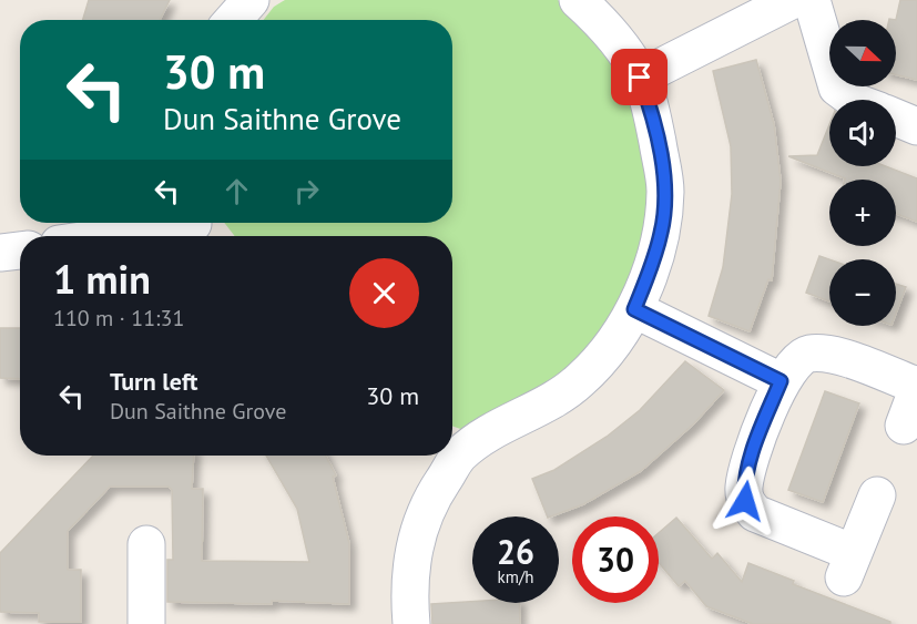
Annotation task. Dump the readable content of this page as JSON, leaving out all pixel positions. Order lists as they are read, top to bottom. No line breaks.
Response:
{"north":"right","page":{"map_buttons":["+","−"],"turn":["30 m","Dun Saithne Grove"],"heading":["1 min","110 m · 11:31"],"list":[{"name":"Turn left","note":"Dun Saithne Grove","value":"30 m"}],"speed":"26 km/h","limit":"30"}}
